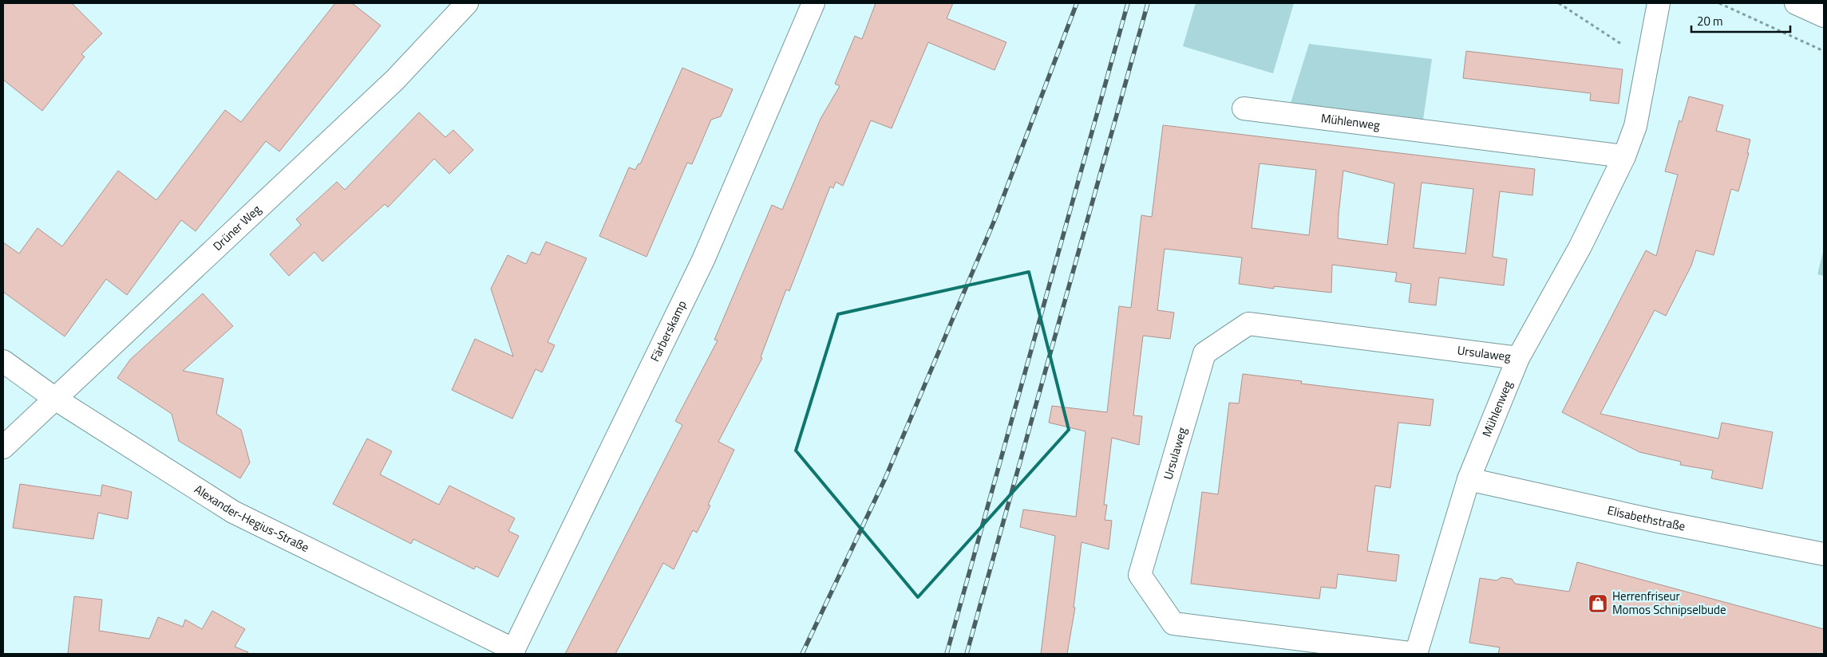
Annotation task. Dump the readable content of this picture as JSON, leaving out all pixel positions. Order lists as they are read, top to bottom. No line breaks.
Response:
{"streets":{"street":["Mühlenweg","Drüner Weg","Färberskamp","Ursulaweg","Alexander-Hegius-Straße","Elisabethstraße"]},"crossings":[["Mühlenweg","Ursulaweg"],["Mühlenweg","Elisabethstraße"],["Drüner Weg","Alexander-Hegius-Straße"],["Färberskamp","Alexander-Hegius-Straße"]],"places":{"shop":["Herrenfriseur Momos Schnipselbude"]},"scale_bar":"20 m"}
